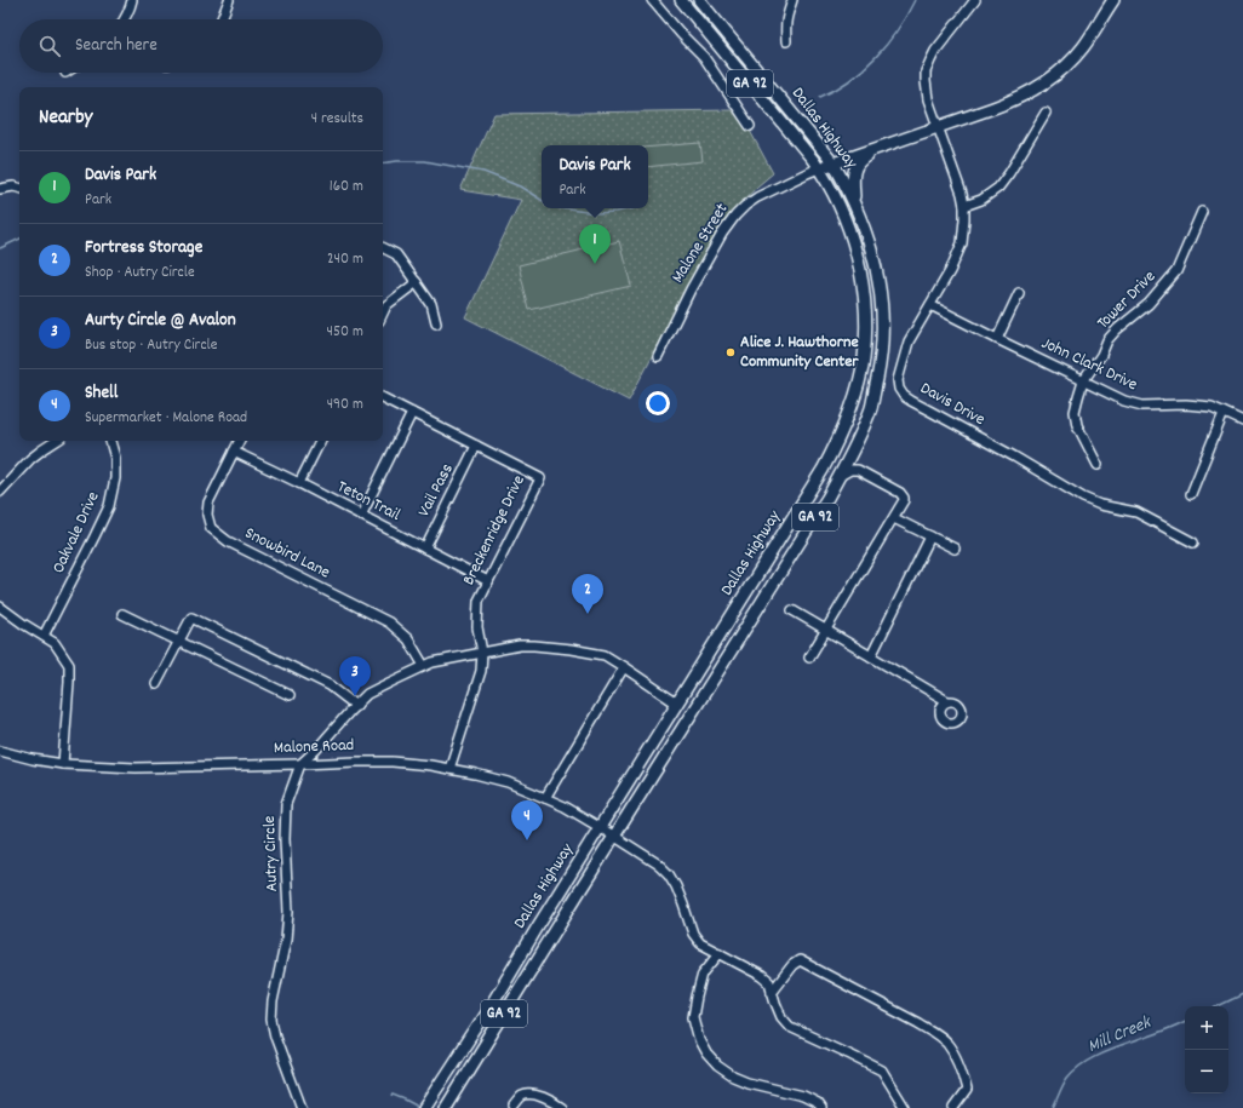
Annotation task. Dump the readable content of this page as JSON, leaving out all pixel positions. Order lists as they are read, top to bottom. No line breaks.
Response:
{"streets":{"main road":["GA 92","Dallas Highway","Malone Street"],"street":["Tower Drive","John Clark Drive","Davis Drive","Vail Pass","Teton Trail","Breckenridge Drive","Oakvale Drive","Snowbird Lane","Malone Road","Autry Circle"]},"crossings":[["Dallas Highway","Malone Street"],["Dallas Highway","Malone Road"],["Dallas Highway","Autry Circle"],["Malone Street","Davis Drive"],["Tower Drive","John Clark Drive"],["John Clark Drive","Davis Drive"],["Vail Pass","Teton Trail"],["Vail Pass","Breckenridge Drive"],["Teton Trail","Breckenridge Drive"],["Teton Trail","Snowbird Lane"],["Breckenridge Drive","Malone Road"],["Breckenridge Drive","Autry Circle"],["Snowbird Lane","Autry Circle"],["Malone Road","Autry Circle"]],"water":["Mill Creek"],"places":["Alice J. Hawthorne Community Center"],"page":{"search":"Search here","heading":["Nearby","4 results"],"popup":["Davis Park","Park"],"list":[{"mark":"1","name":"Davis Park","note":"Park","value":"160 m"},{"mark":"2","name":"Fortress Storage","note":"Shop · Autry Circle","value":"240 m"},{"mark":"3","name":"Aurty Circle @ Avalon","note":"Bus stop · Autry Circle","value":"450 m"},{"mark":"4","name":"Shell","note":"Supermarket · Malone Road","value":"490 m"}],"pins":["1","2","3","4"],"map_buttons":["+","−"]}}
